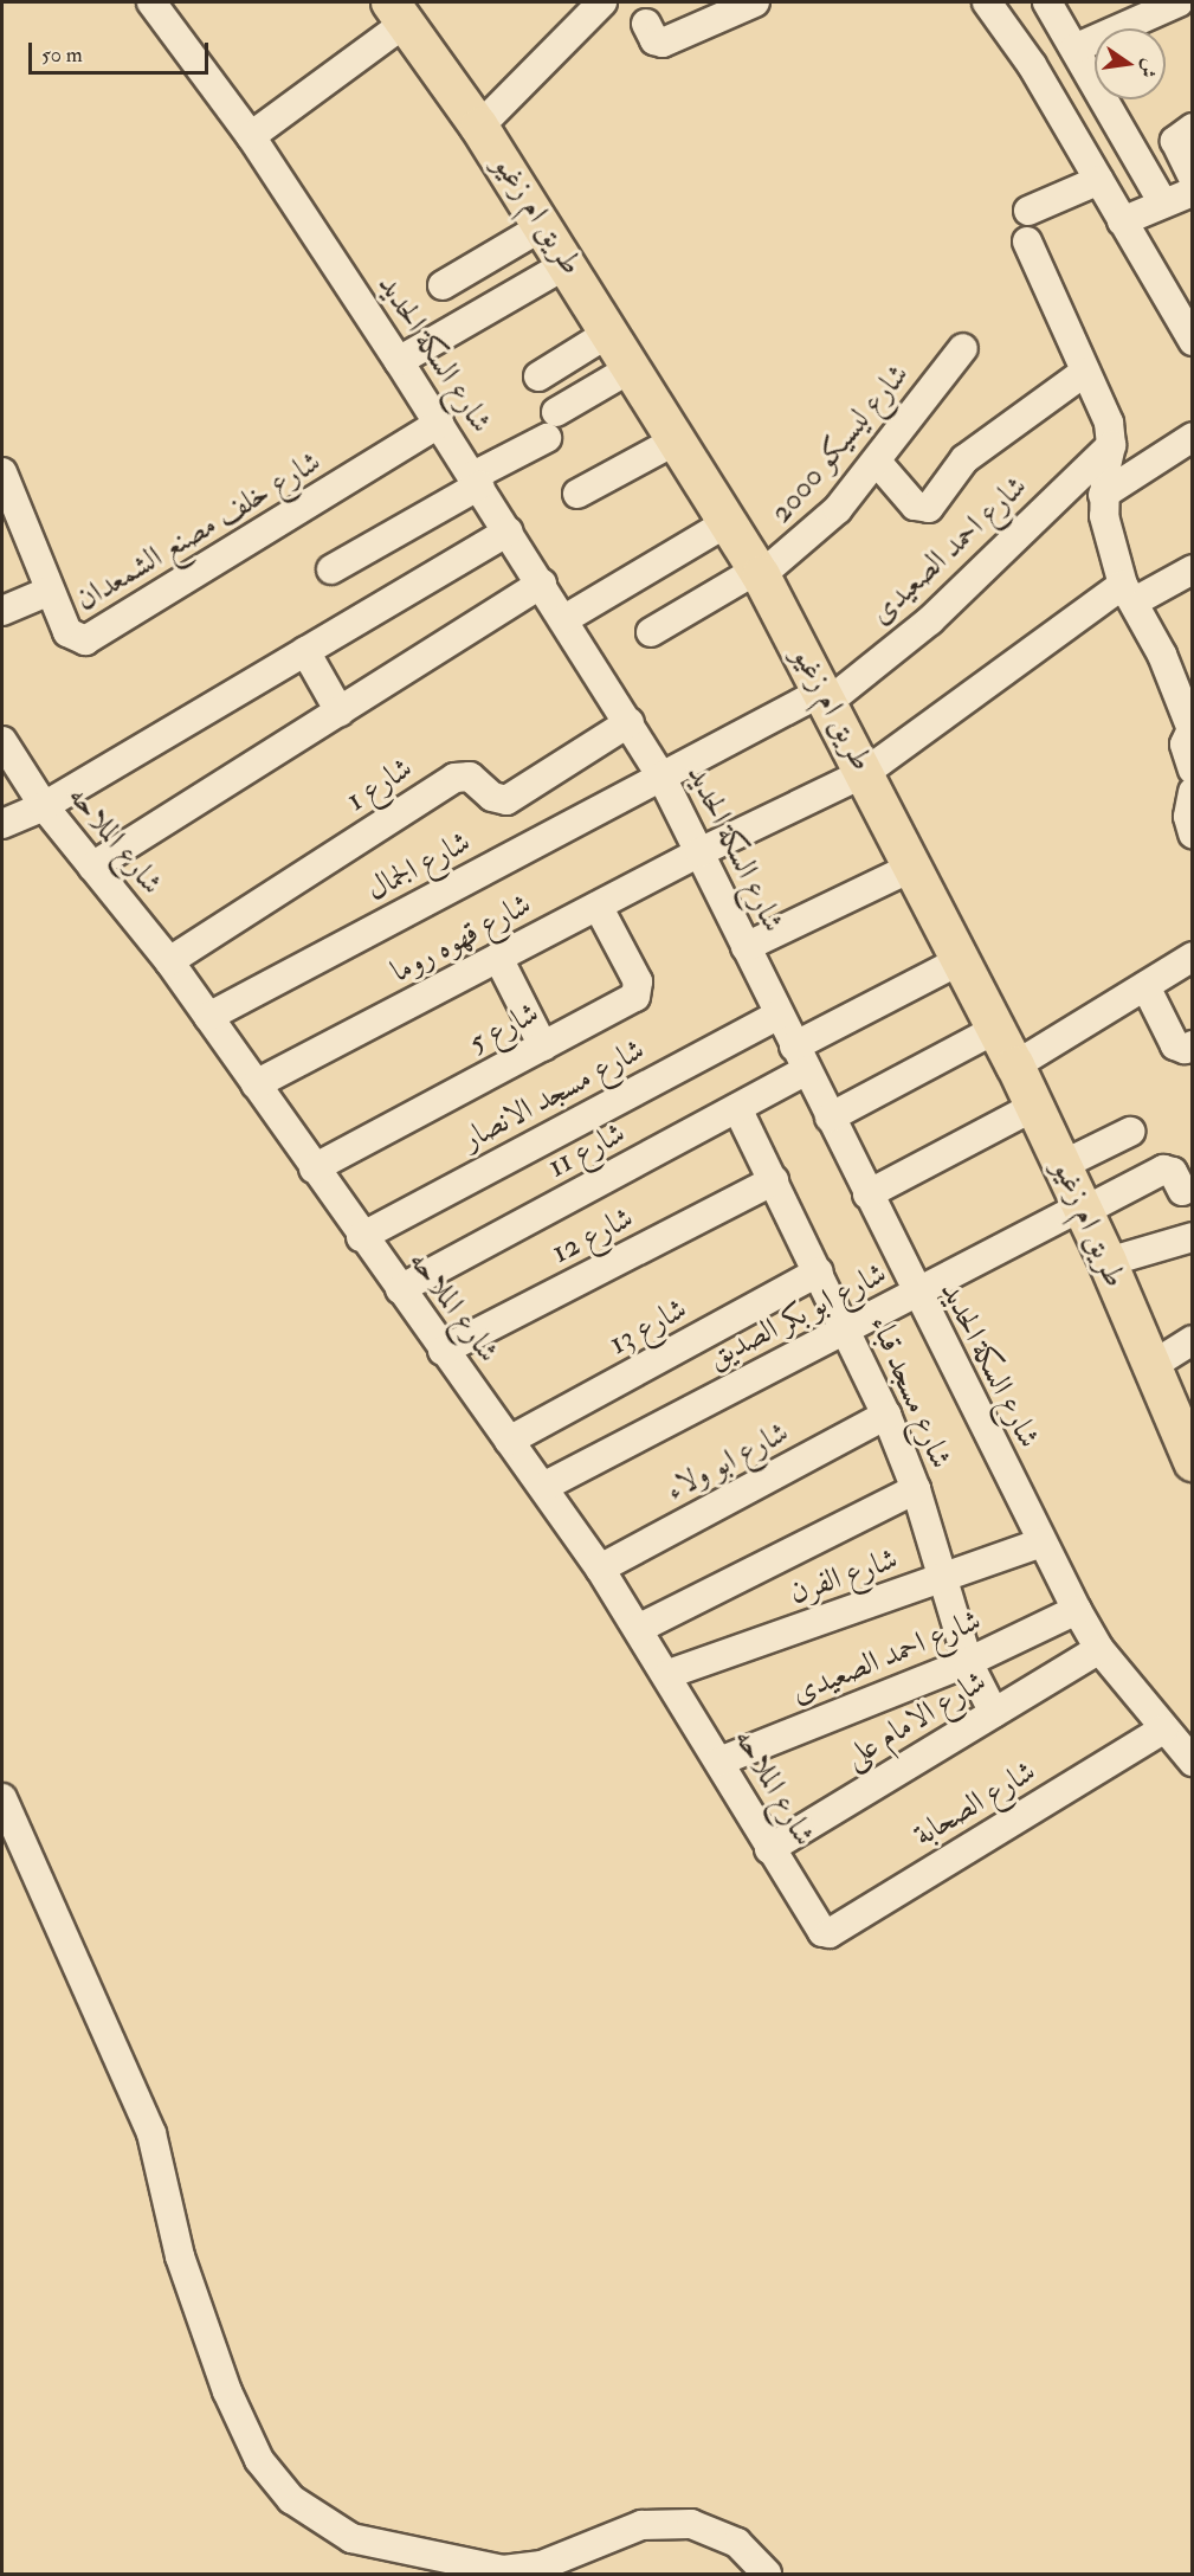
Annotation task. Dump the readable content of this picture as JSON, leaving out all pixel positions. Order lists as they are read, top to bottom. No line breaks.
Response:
{"streets":{"main road":["طريق ام زغيو"],"street":["شارع السكة الحديد","شارع ليسيكو 2000","شارع خلف مصنع الشمعدان","شارع احمد الصعيدى","شارع 1","شارع الملاحه","شارع الجمال","شارع قهوه روما","شارع 5","شارع مسجد الانصار","شارع 11","شارع 12","شارع ابو بكر الصديق","شارع 13","شارع مسجد قباء","شارع ابو ولاء","شارع الفرن","شارع الامام على","شارع الصحابة"]},"crossings":[["طريق ام زغيو","شارع ليسيكو 2000"],["طريق ام زغيو","شارع احمد الصعيدى"],["طريق ام زغيو","شارع قهوه روما"],["طريق ام زغيو","شارع 11"],["طريق ام زغيو","شارع ابو بكر الصديق"],["شارع السكة الحديد","شارع خلف مصنع الشمعدان"],["شارع السكة الحديد","شارع احمد الصعيدى"],["شارع السكة الحديد","شارع 1"],["شارع السكة الحديد","شارع الجمال"],["شارع السكة الحديد","شارع قهوه روما"],["شارع السكة الحديد","شارع مسجد الانصار"],["شارع السكة الحديد","شارع 11"],["شارع السكة الحديد","شارع ابو بكر الصديق"],["شارع السكة الحديد","شارع الفرن"],["شارع السكة الحديد","شارع الامام على"],["شارع السكة الحديد","شارع الصحابة"],["شارع احمد الصعيدى","شارع الملاحه"],["شارع احمد الصعيدى","شارع الجمال"],["شارع احمد الصعيدى","شارع مسجد قباء"],["شارع 1","شارع الملاحه"],["شارع الملاحه","شارع الجمال"],["شارع الملاحه","شارع قهوه روما"],["شارع الملاحه","شارع 5"],["شارع الملاحه","شارع مسجد الانصار"],["شارع الملاحه","شارع 11"],["شارع الملاحه","شارع 12"],["شارع الملاحه","شارع ابو بكر الصديق"],["شارع الملاحه","شارع 13"],["شارع الملاحه","شارع ابو ولاء"],["شارع الملاحه","شارع الفرن"],["شارع الملاحه","شارع الامام على"],["شارع الملاحه","شارع الصحابة"],["شارع قهوه روما","شارع 5"],["شارع 11","شارع مسجد قباء"],["شارع 12","شارع مسجد قباء"],["شارع ابو بكر الصديق","شارع مسجد قباء"],["شارع 13","شارع مسجد قباء"],["شارع مسجد قباء","شارع ابو ولاء"],["شارع مسجد قباء","شارع الفرن"],["شارع مسجد قباء","شارع الامام على"]],"scale_bar":"50 m","north":"right"}
